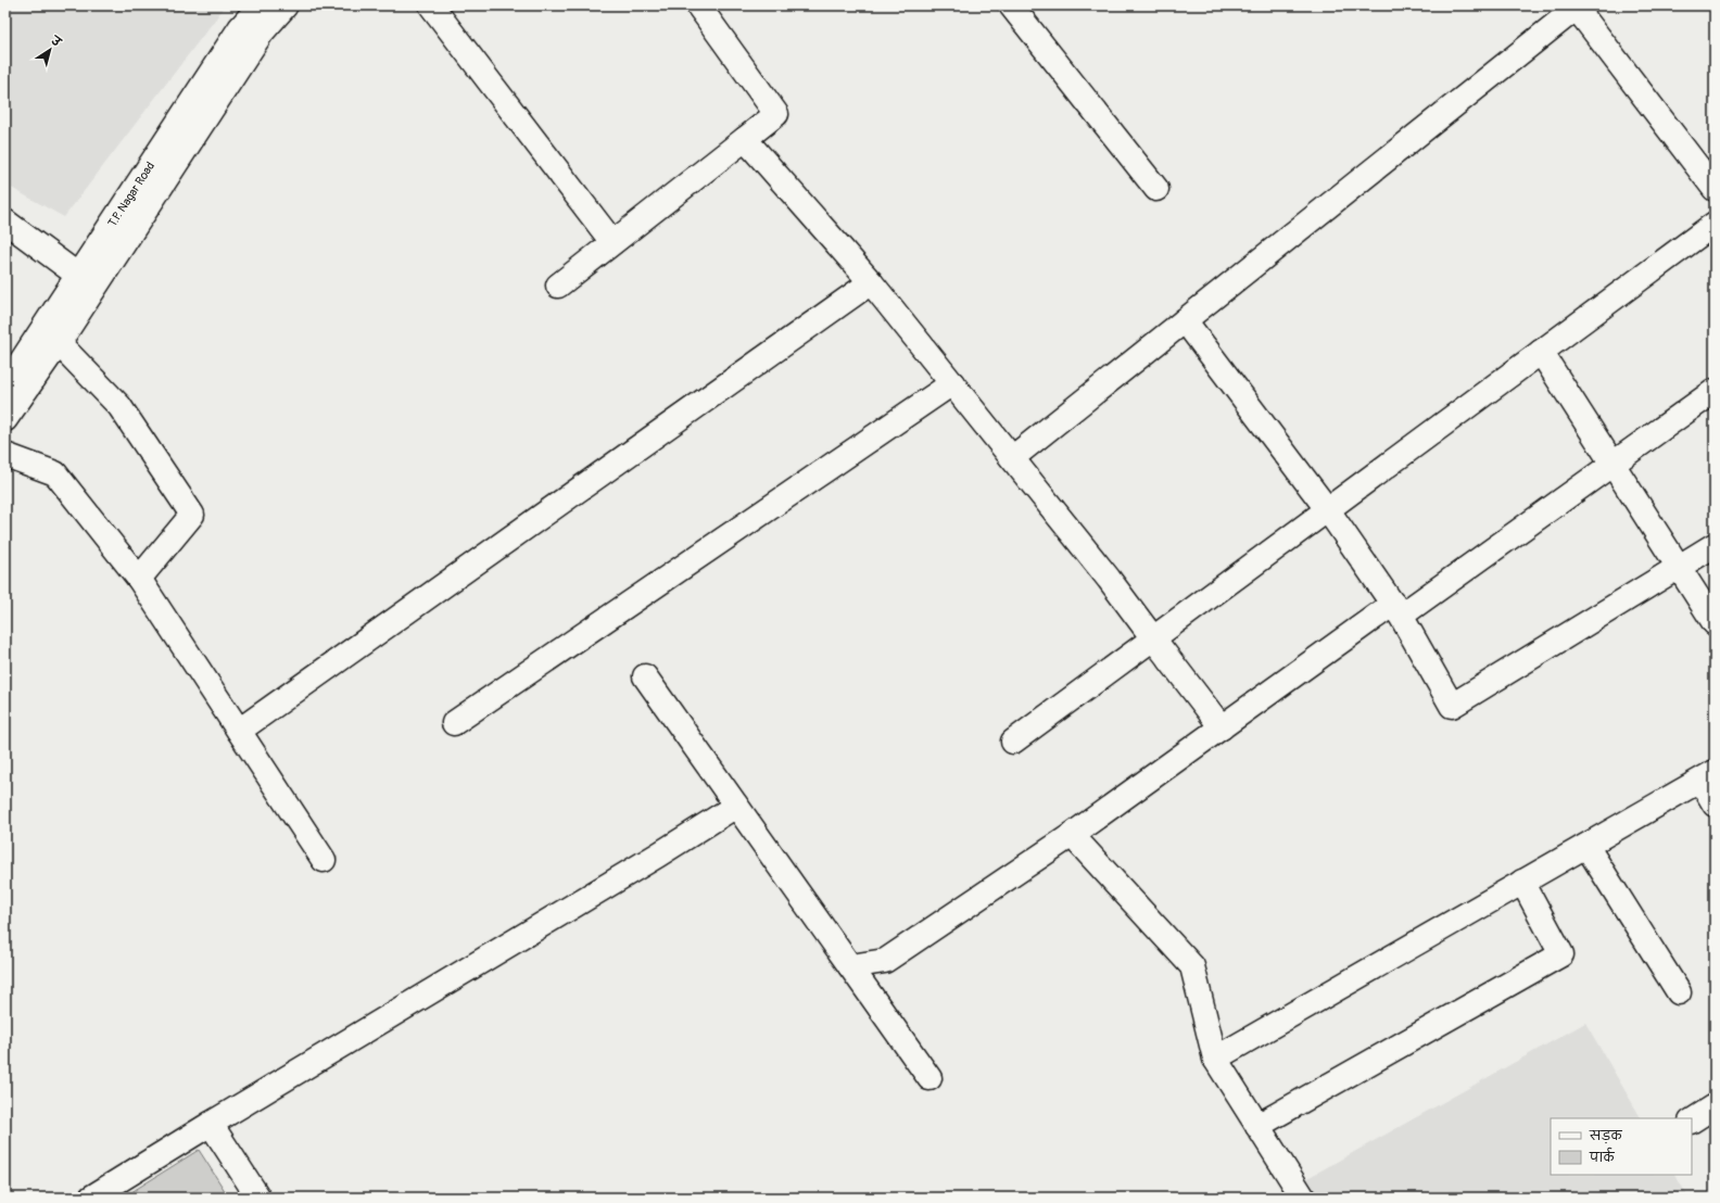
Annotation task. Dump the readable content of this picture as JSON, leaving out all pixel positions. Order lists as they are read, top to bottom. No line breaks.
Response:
{"streets":{"street":["T.P. Nagar Road"]},"legend":["सड़क","पार्क"],"north":"top right"}
